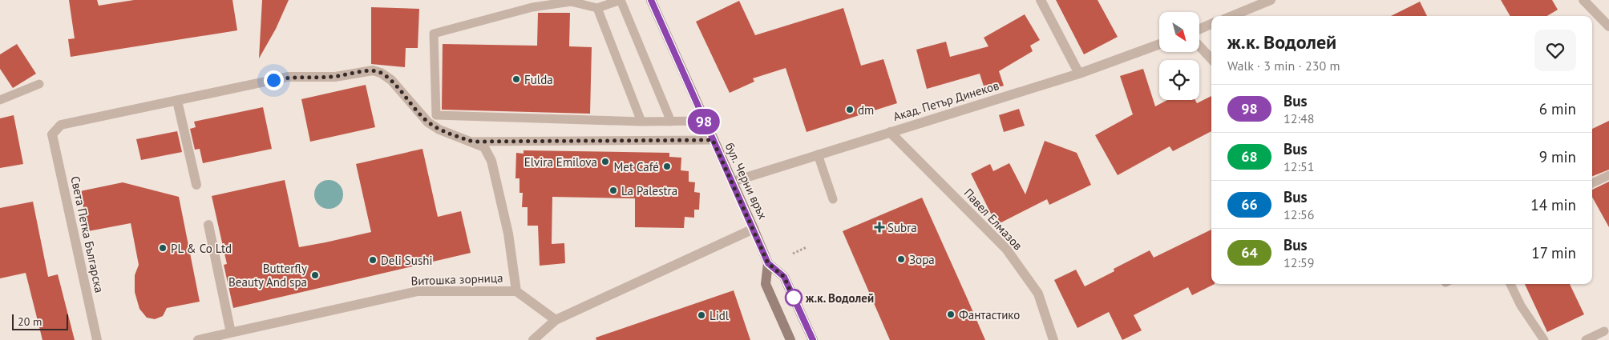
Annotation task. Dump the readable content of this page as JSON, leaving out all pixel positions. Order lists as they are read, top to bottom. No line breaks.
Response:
{"streets":{"main road":["бул. Черни връх"],"street":["Акад. Петър Динеков","Павел Елмазов","Света Петка Българска","Витошка зорница"]},"crossings":[["Акад. Петър Динеков","бул. Черни връх"],["Акад. Петър Динеков","Павел Елмазов"]],"places":{"other":["Fulda","dm","Elvira Emilova","Met Café","La Palestra","PL & Co Ltd","Зора","Deli Sushi","Butterfly Beauty And spa","ж.к. Водолей","Фантастико","Lidl"],"health":["Subra"]},"lines":["bus line 98"],"scale_bar":"20 m","north":"bottom right","page":{"on_map":"98","heading":["ж.к. Водолей","Walk · 3 min · 230 m"],"list":[{"mark":"98","name":"Bus","note":"12:48","value":"6 min"},{"mark":"68","name":"Bus","note":"12:51","value":"9 min"},{"mark":"66","name":"Bus","note":"12:56","value":"14 min"},{"mark":"64","name":"Bus","note":"12:59","value":"17 min"}],"scale":"20 m"}}
